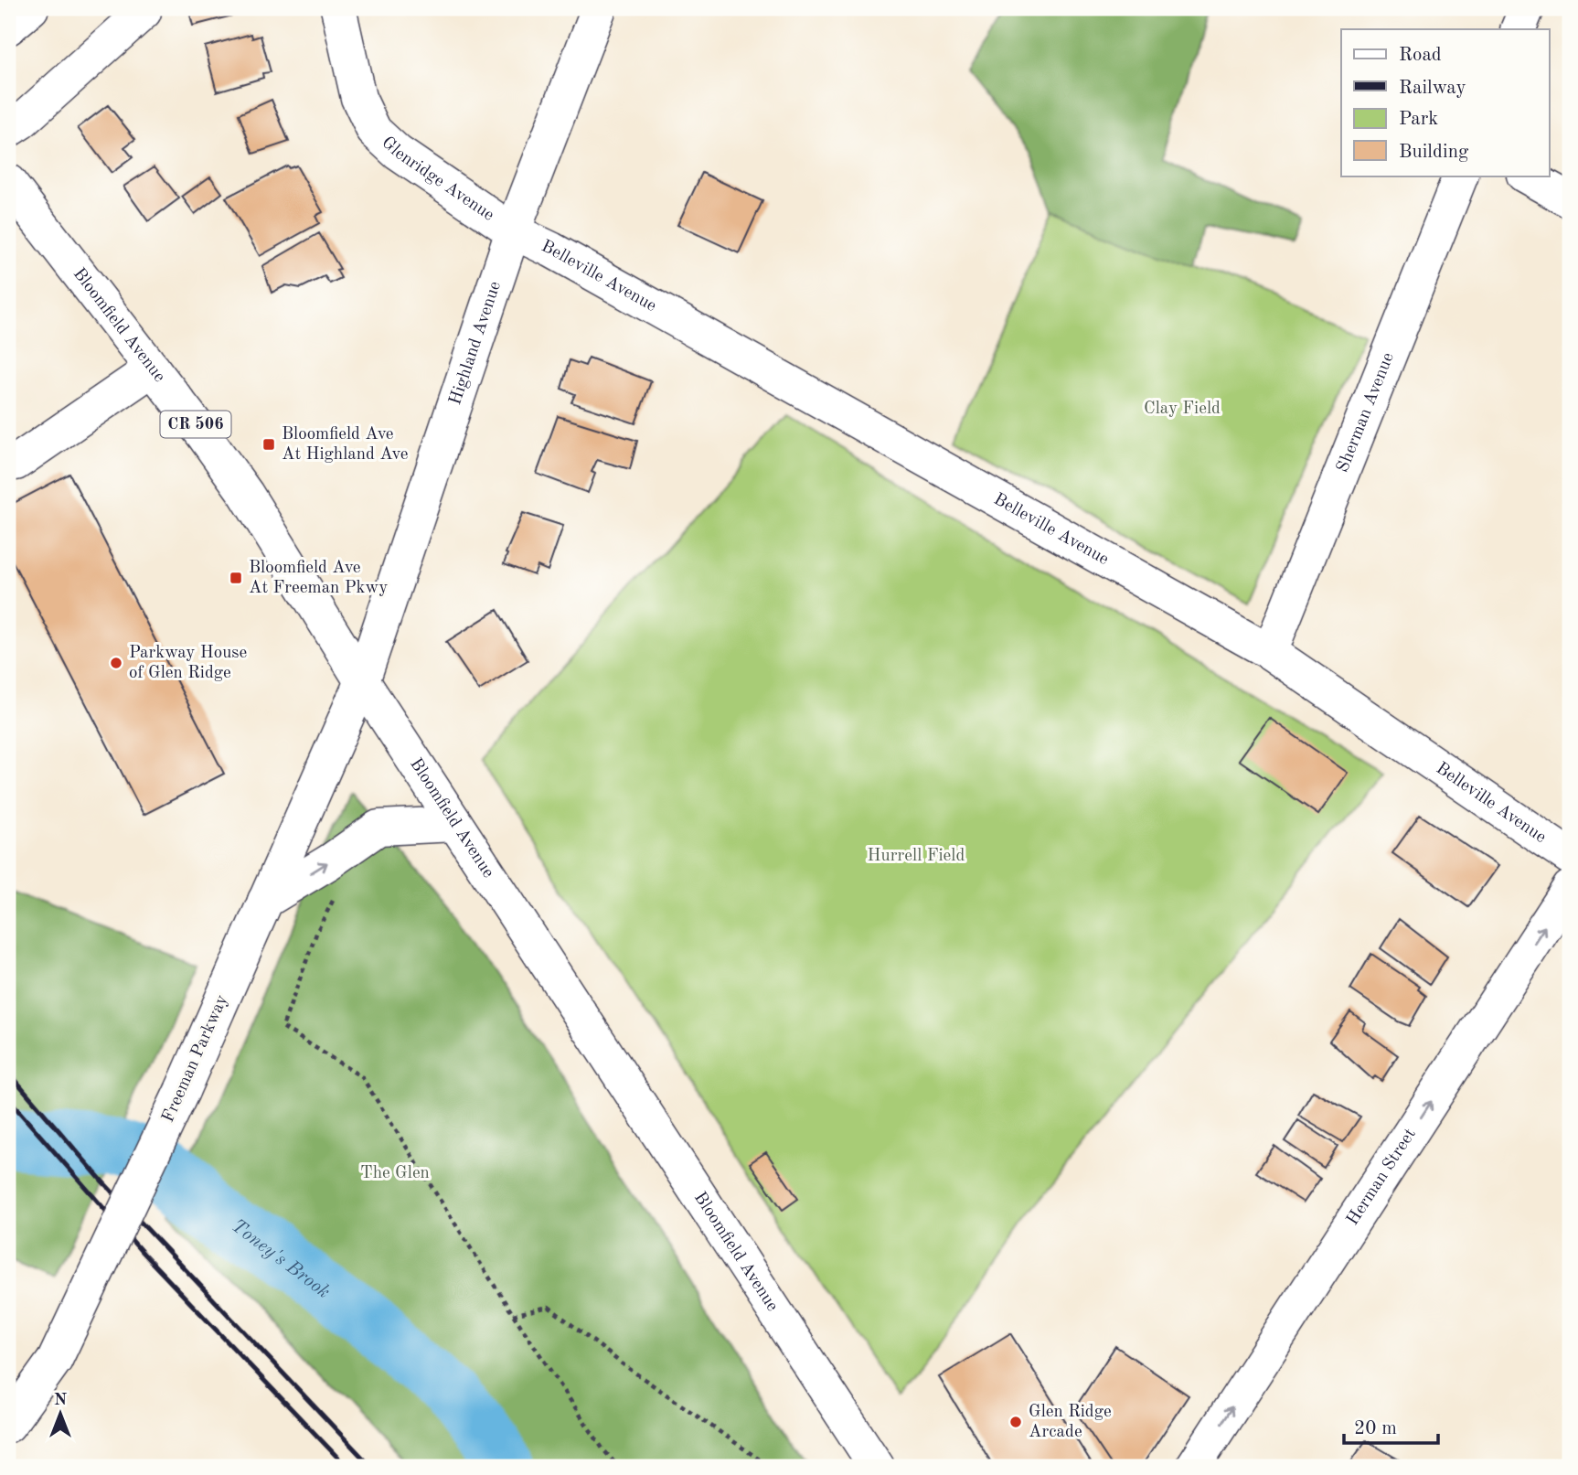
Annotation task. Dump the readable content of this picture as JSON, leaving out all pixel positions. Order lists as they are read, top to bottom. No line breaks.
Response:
{"streets":{"main road":["Glenridge Avenue","Belleville Avenue","Bloomfield Avenue","Highland Avenue","Sherman Avenue","CR 506","Freeman Parkway","Herman Street"]},"crossings":[["Glenridge Avenue","Belleville Avenue"],["Glenridge Avenue","Highland Avenue"],["Belleville Avenue","Highland Avenue"],["Belleville Avenue","Sherman Avenue"],["Bloomfield Avenue","Highland Avenue"],["Bloomfield Avenue","Freeman Parkway"],["Highland Avenue","Freeman Parkway"]],"one_way":["Herman Street"],"water":["Toney's Brook"],"parks":["Clay Field","Hurrell Field","The Glen"],"places":{"transit":["Bloomfield Ave At Highland Ave","Bloomfield Ave At Freeman Pkwy"],"other":["Parkway House of Glen Ridge","Glen Ridge Arcade"]},"legend":["Road","Railway","Park","Building"],"scale_bar":"20 m","north":"top"}
